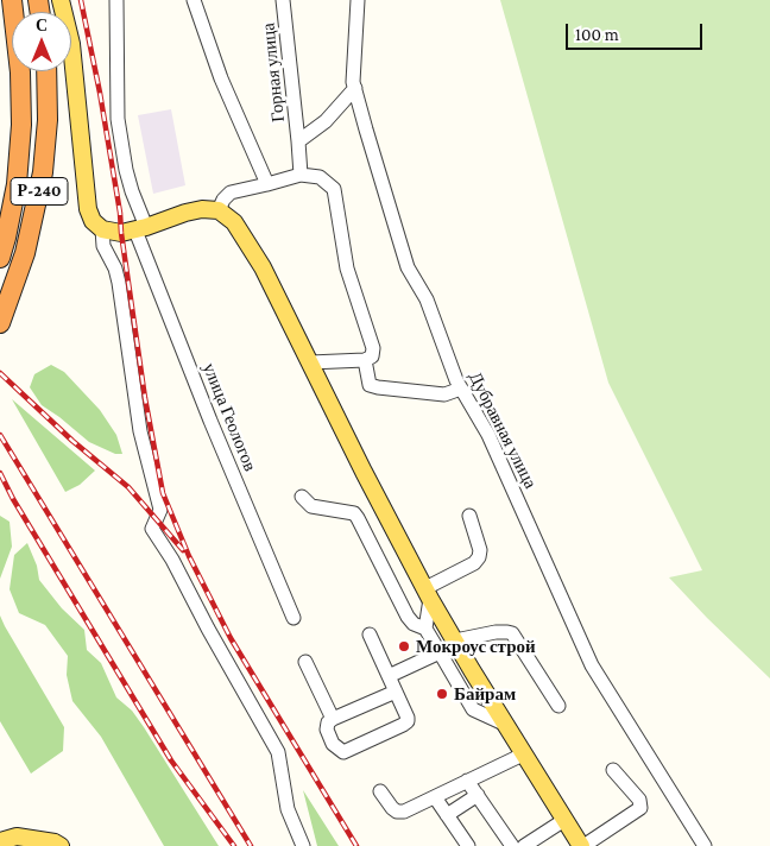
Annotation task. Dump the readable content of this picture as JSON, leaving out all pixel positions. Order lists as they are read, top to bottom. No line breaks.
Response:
{"streets":{"highway":["Р-240"],"street":["Горная улица","улица Геологов","Дубравная улица"]},"places":["Мокроус строй","Байрам"],"scale_bar":"100 m","north":"top"}
